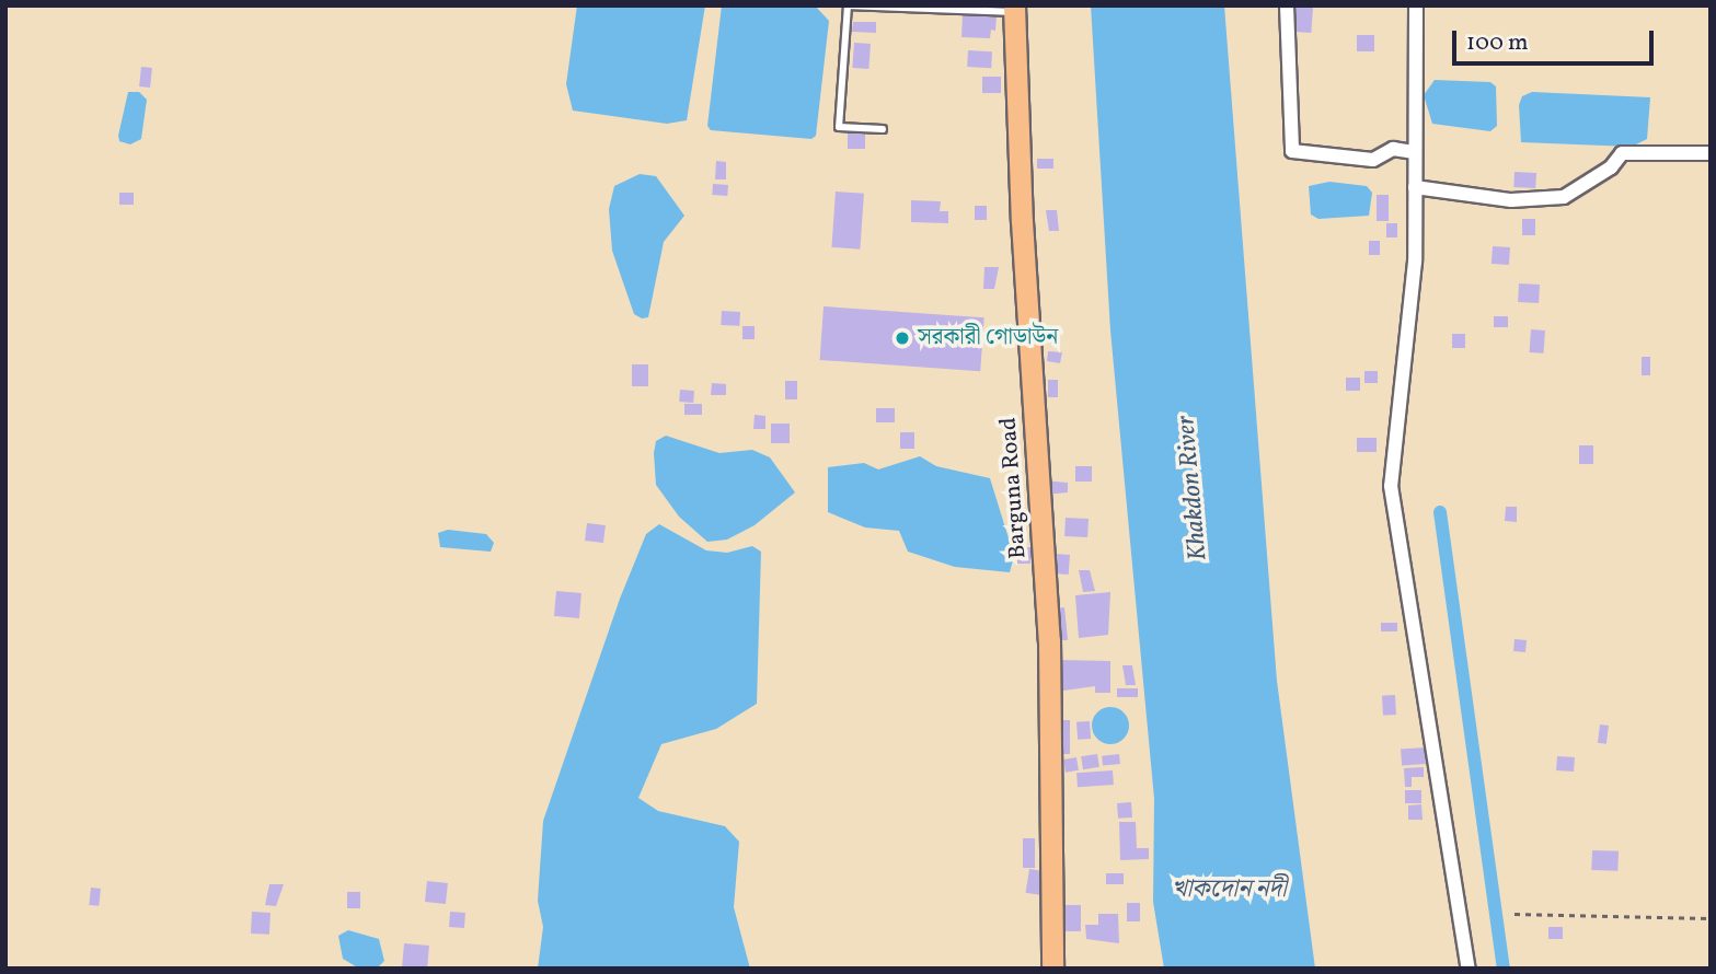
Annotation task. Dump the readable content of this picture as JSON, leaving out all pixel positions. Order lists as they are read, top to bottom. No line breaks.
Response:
{"streets":{"main road":["Barguna Road"]},"water":["Khakdon River","খাকদোন নদী"],"places":["সরকারী গোডাউন"],"scale_bar":"100 m"}
